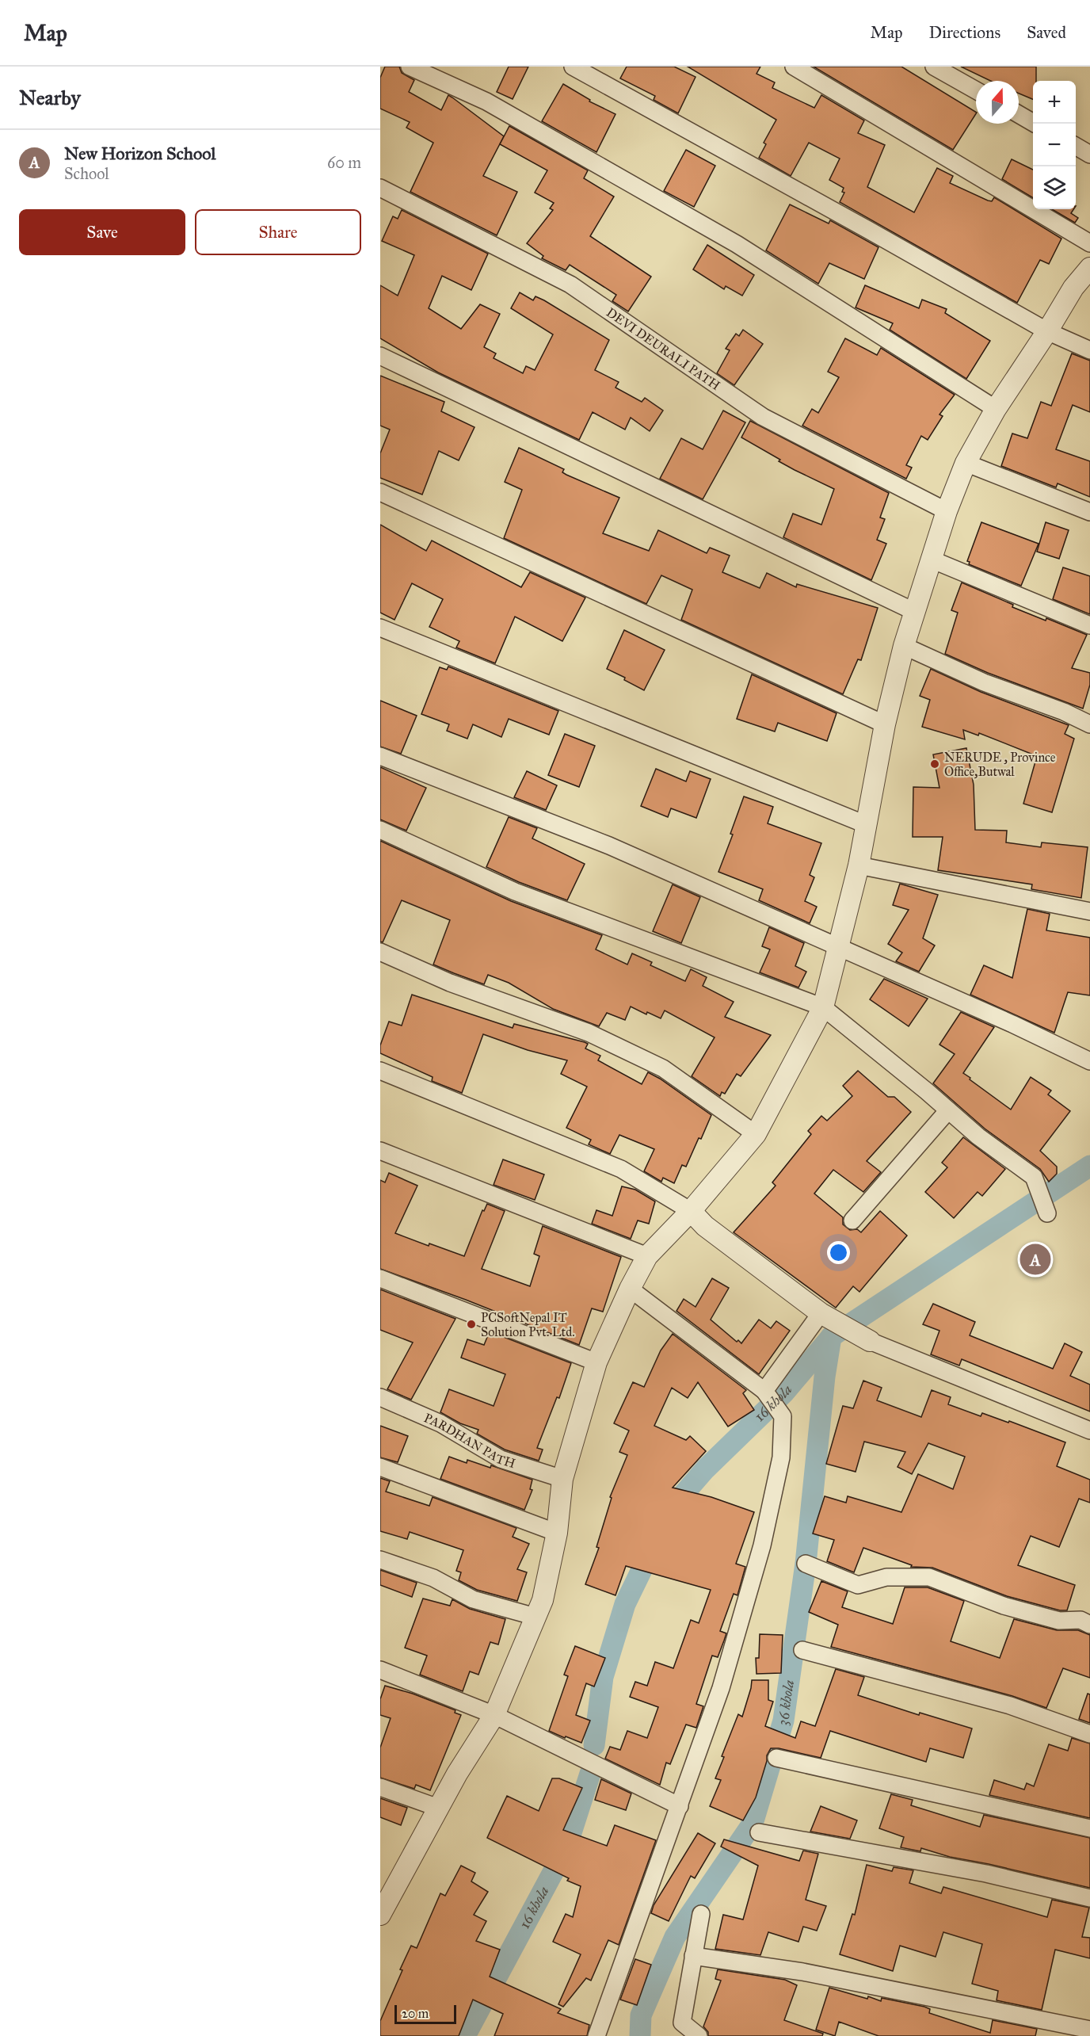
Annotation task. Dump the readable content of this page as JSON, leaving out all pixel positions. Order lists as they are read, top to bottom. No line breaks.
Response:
{"streets":{"street":["DEVI DEURALI PATH","PARDHAN PATH"]},"water":["16 khola","36 khola"],"places":["NERUDE , Province Office,Butwal","PCSoftNepal IT Solution Pvt. Ltd."],"scale_bar":"20 m","north":"top","page":{"header":"Map","nav":["Map","Directions","Saved"],"heading":"Nearby","map_buttons":["+","−"],"list":[{"mark":"A","name":"New Horizon School","note":"School","value":"60 m"}],"buttons":["Save","Share"],"pins":"A","scale":"20 m"}}
